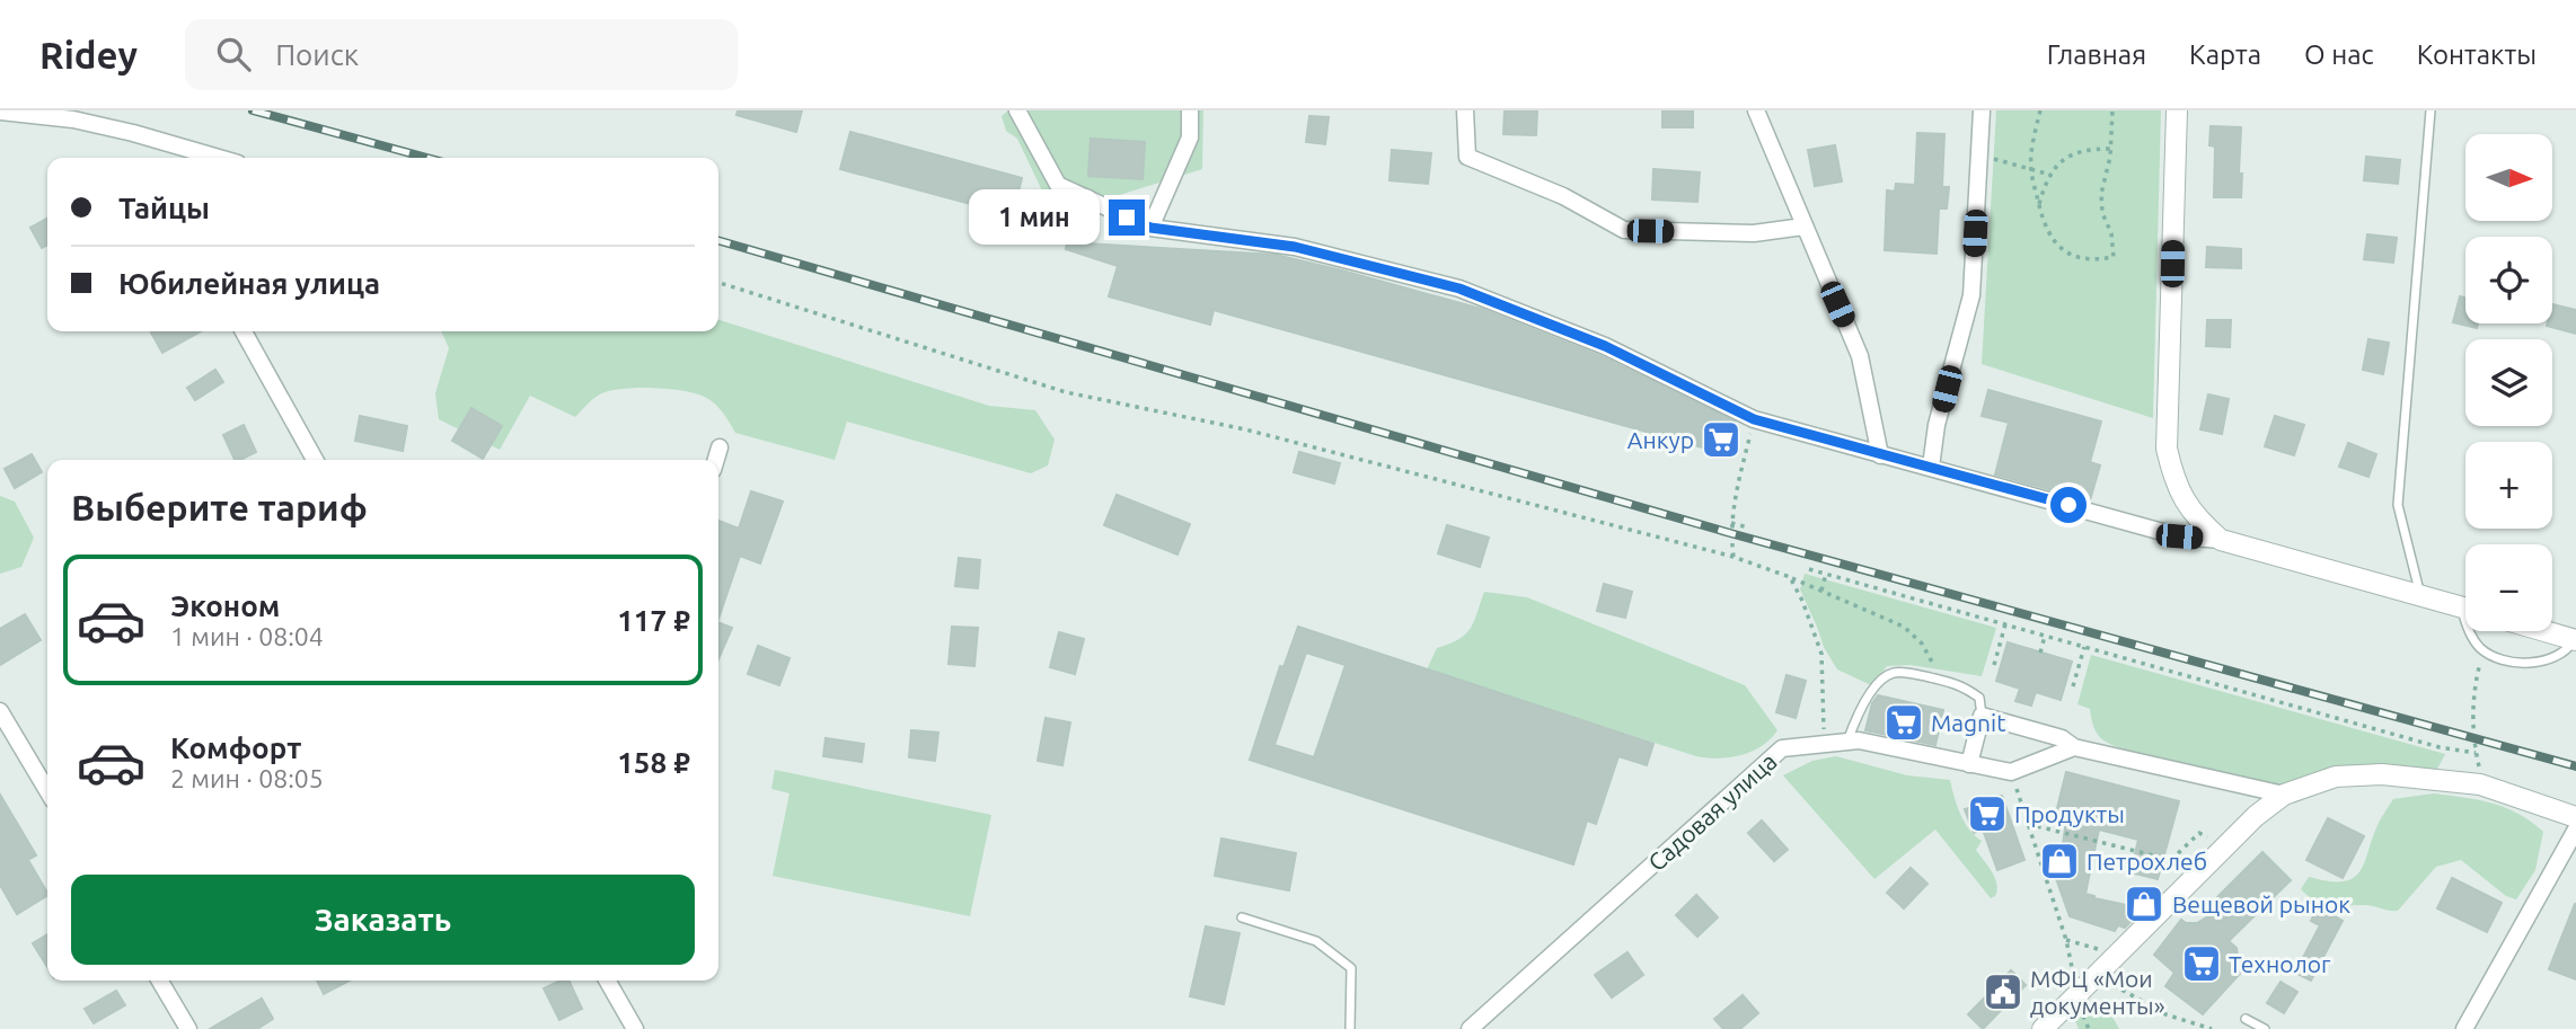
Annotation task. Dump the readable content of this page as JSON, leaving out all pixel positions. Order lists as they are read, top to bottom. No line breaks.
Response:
{"streets":{"street":["Садовая улица"]},"places":{"supermarket":["Анкур","Magnit","Продукты","Технолог"],"shop":["Петрохлеб","Вещевой рынок"],"public building":["МФЦ «Мои документы»"]},"north":"right","page":{"header":"Ridey","search":"Поиск","nav":["Главная","Карта","О нас","Контакты"],"map_buttons":["+","−"],"banner":["Тайцы","Юбилейная улица"],"bubble":"1 мин","heading":"Выберите тариф","list":[{"name":"Эконом","note":"1 мин · 08:04","value":"117 ₽"},{"name":"Комфорт","note":"2 мин · 08:05","value":"158 ₽"}],"buttons":"Заказать"}}
